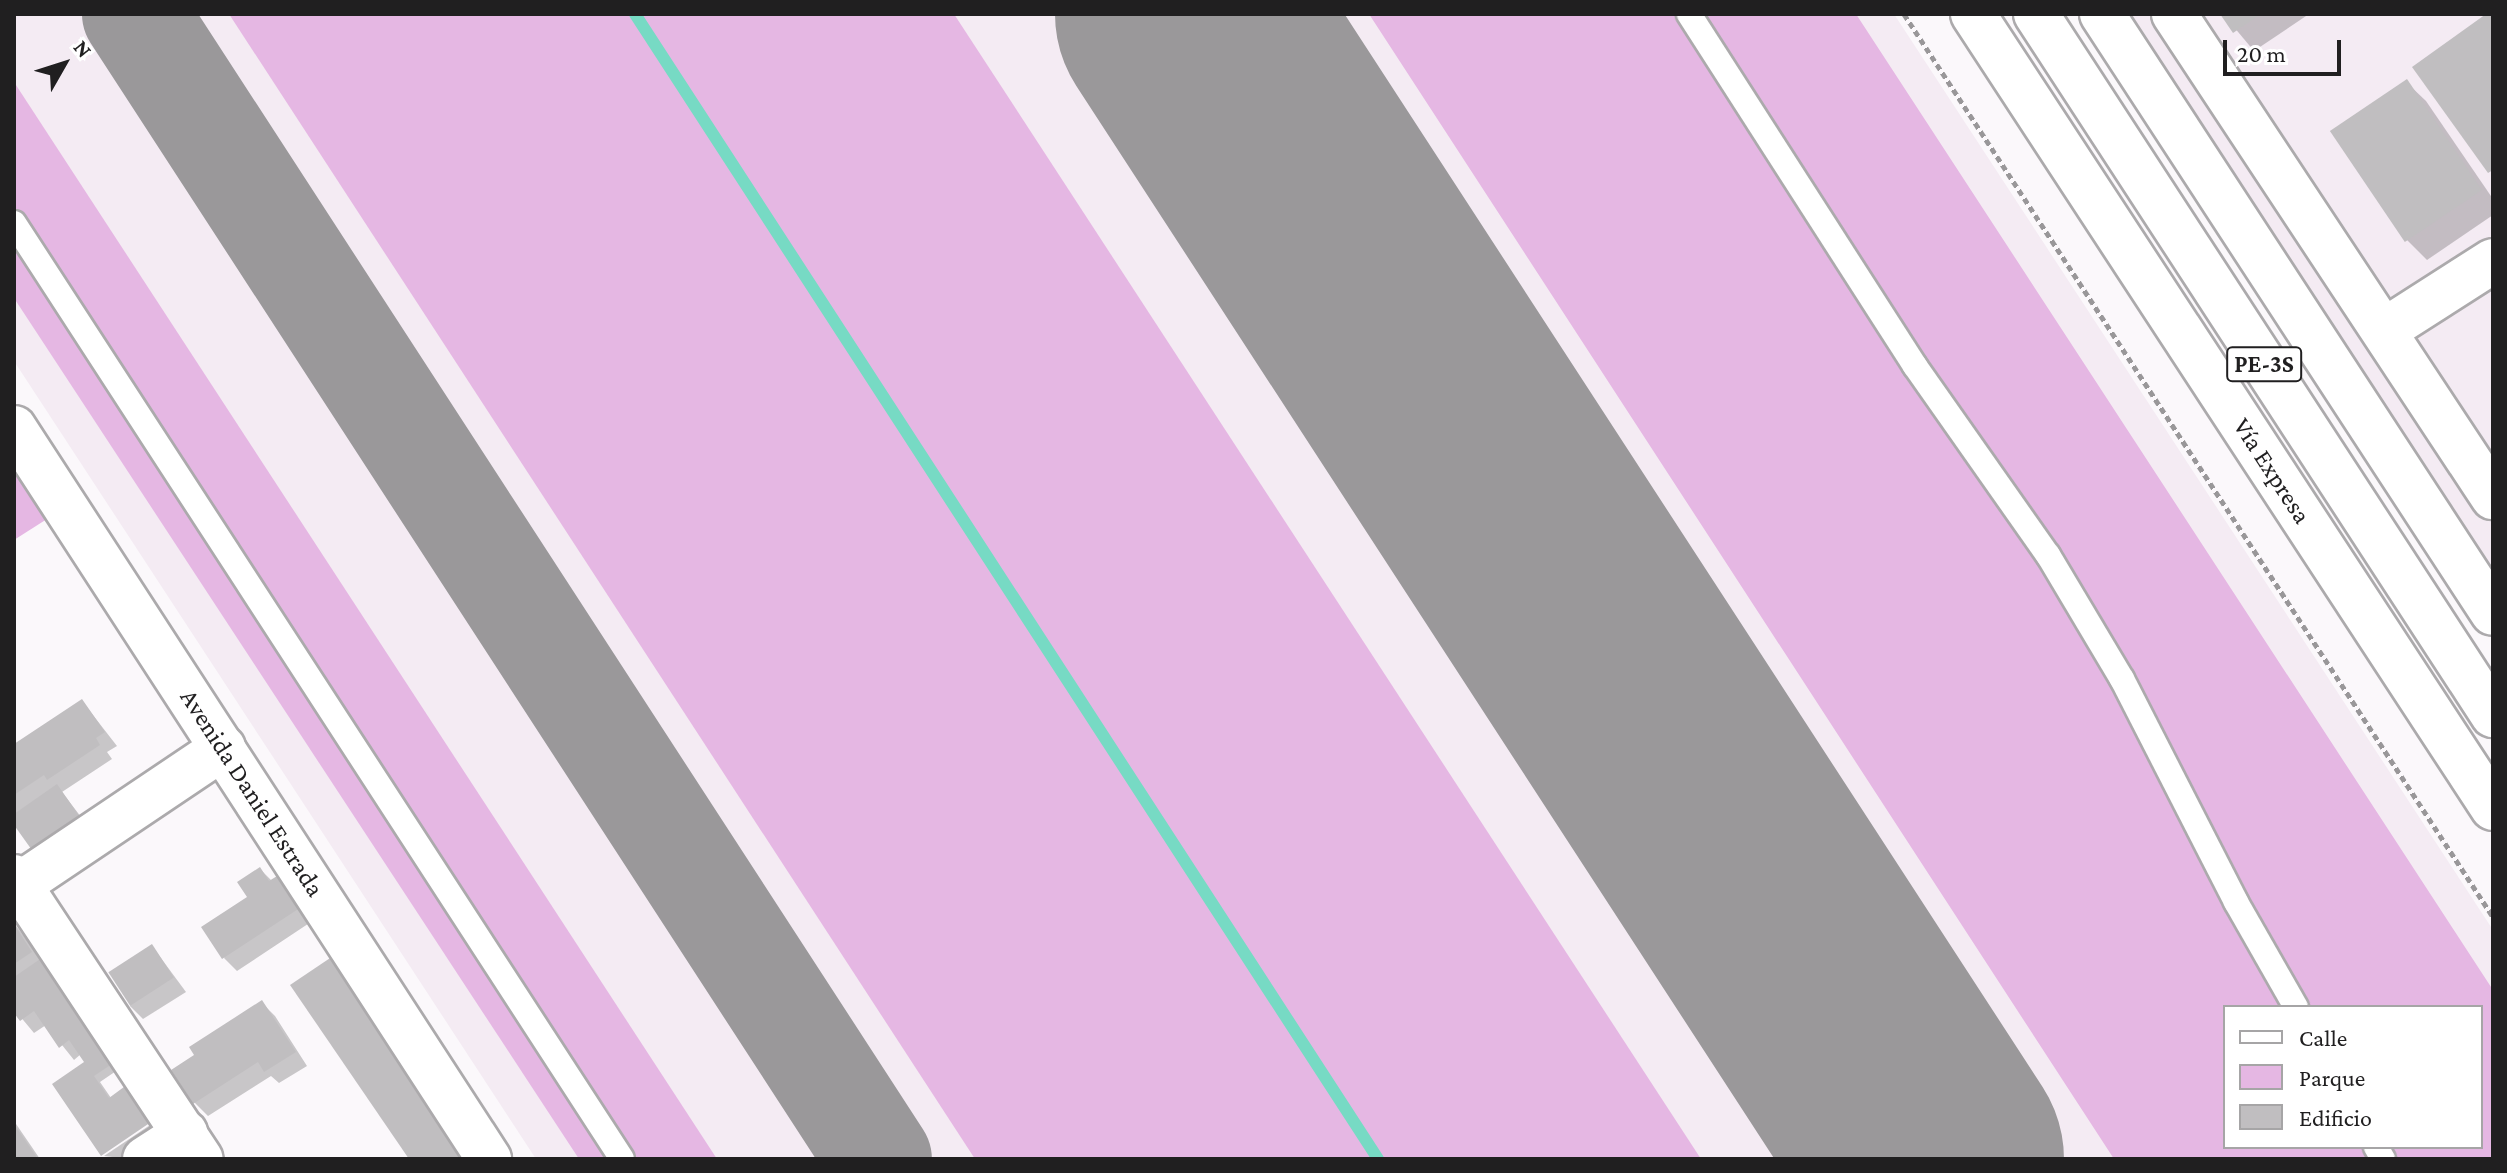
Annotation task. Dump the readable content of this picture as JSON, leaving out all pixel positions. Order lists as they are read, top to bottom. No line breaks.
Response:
{"streets":{"main road":["PE-3S","Vía Expresa","Avenida Daniel Estrada"]},"legend":["Calle","Parque","Edificio"],"scale_bar":"20 m","north":"top right"}
